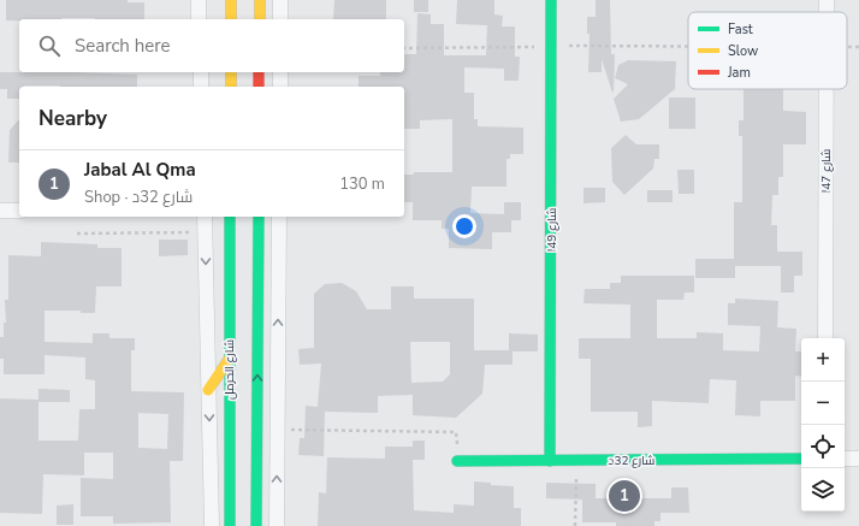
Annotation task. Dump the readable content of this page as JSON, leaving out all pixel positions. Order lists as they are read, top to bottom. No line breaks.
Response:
{"streets":{"street":["شارع 47ا","شارع 49ا","شارع الحرمل","شارع 32د"]},"crossings":[["شارع 49ا","شارع 32د"]],"legend":["Fast","Slow","Jam"],"page":{"search":"Search here","heading":"Nearby","list":[{"mark":"1","name":"Jabal Al Qma","note":"Shop · شارع 32د","value":"130 m"}],"map_buttons":["+","−"],"pins":"1"}}
